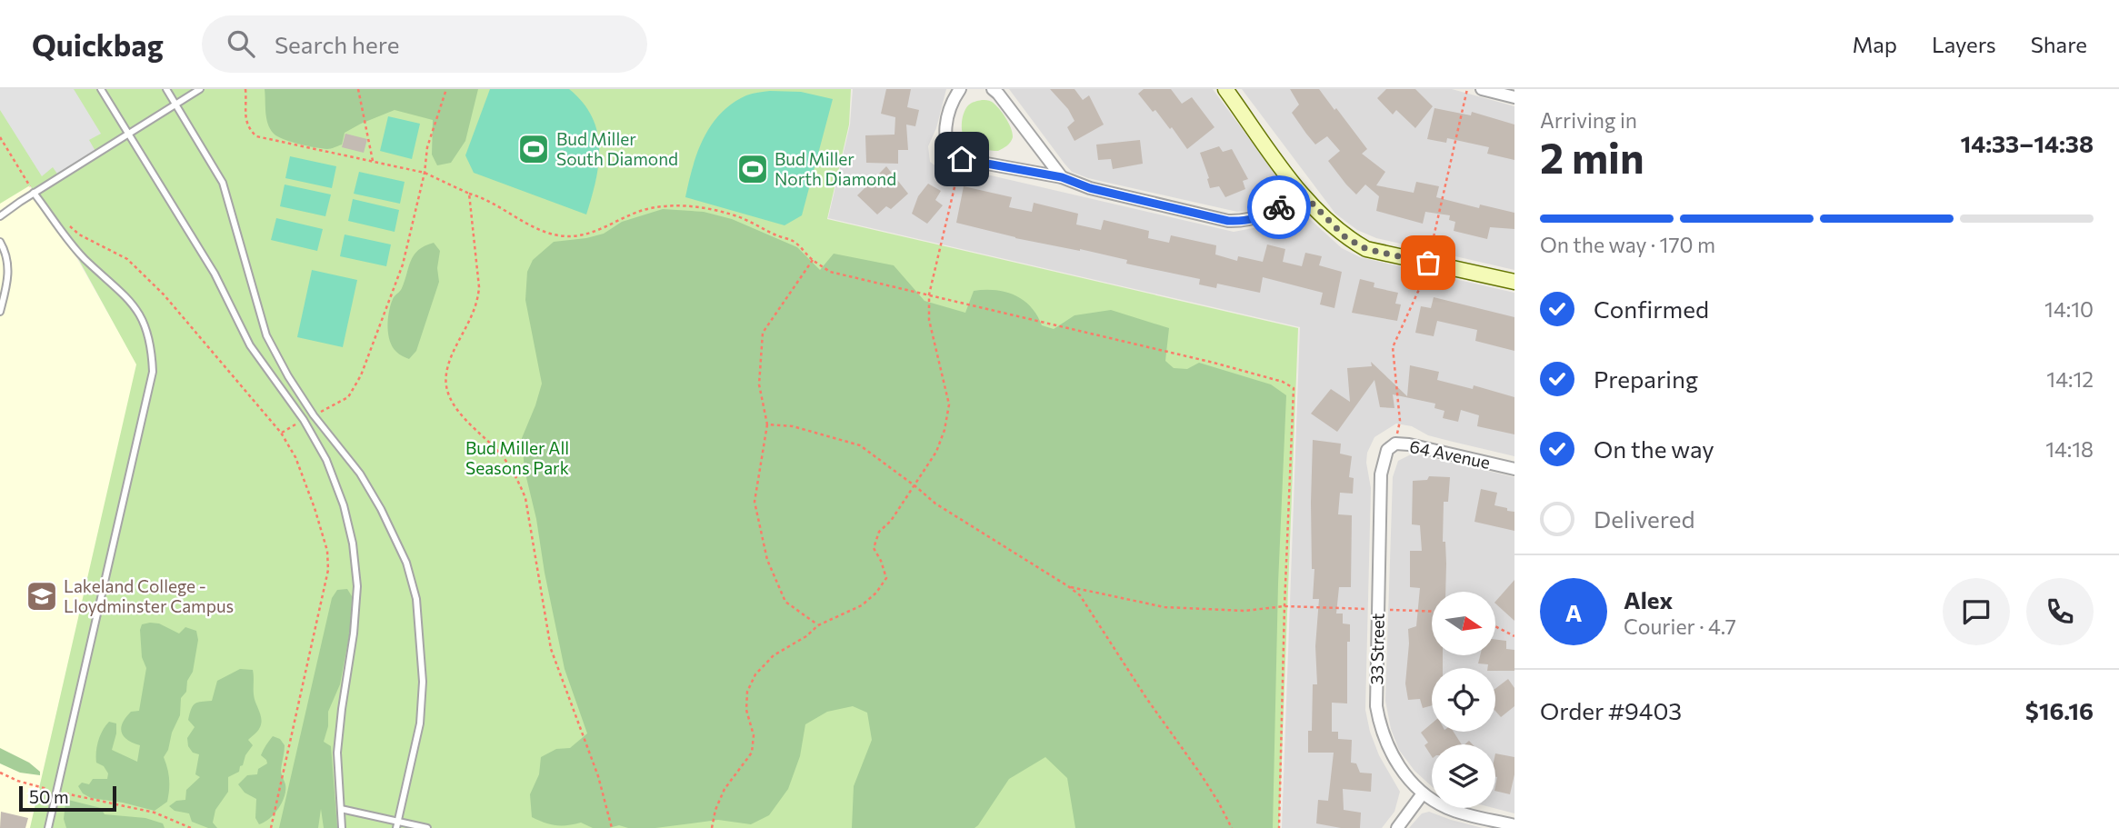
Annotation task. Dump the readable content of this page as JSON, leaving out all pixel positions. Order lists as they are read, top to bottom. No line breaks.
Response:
{"streets":{"street":["64 Avenue","33 Street"]},"crossings":[["64 Avenue","33 Street"]],"parks":["Bud Miller All Seasons Park"],"places":{"sports":["Bud Miller South Diamond","Bud Miller North Diamond"],"school or university":["Lakeland College - Lloydminster Campus"]},"scale_bar":"50 m","north":"right","page":{"header":"Quickbag","search":"Search here","nav":["Map","Layers","Share"],"heading":["2 min","Arriving in","14:33–14:38"],"panel":["Alex","Courier · 4.7","Order #9403","$16.16"],"bar":"On the way · 170 m","list":[["Confirmed","14:10"],["Preparing","14:12"],["On the way","14:18"],"Delivered"],"round":"A","scale":"50 m"}}
